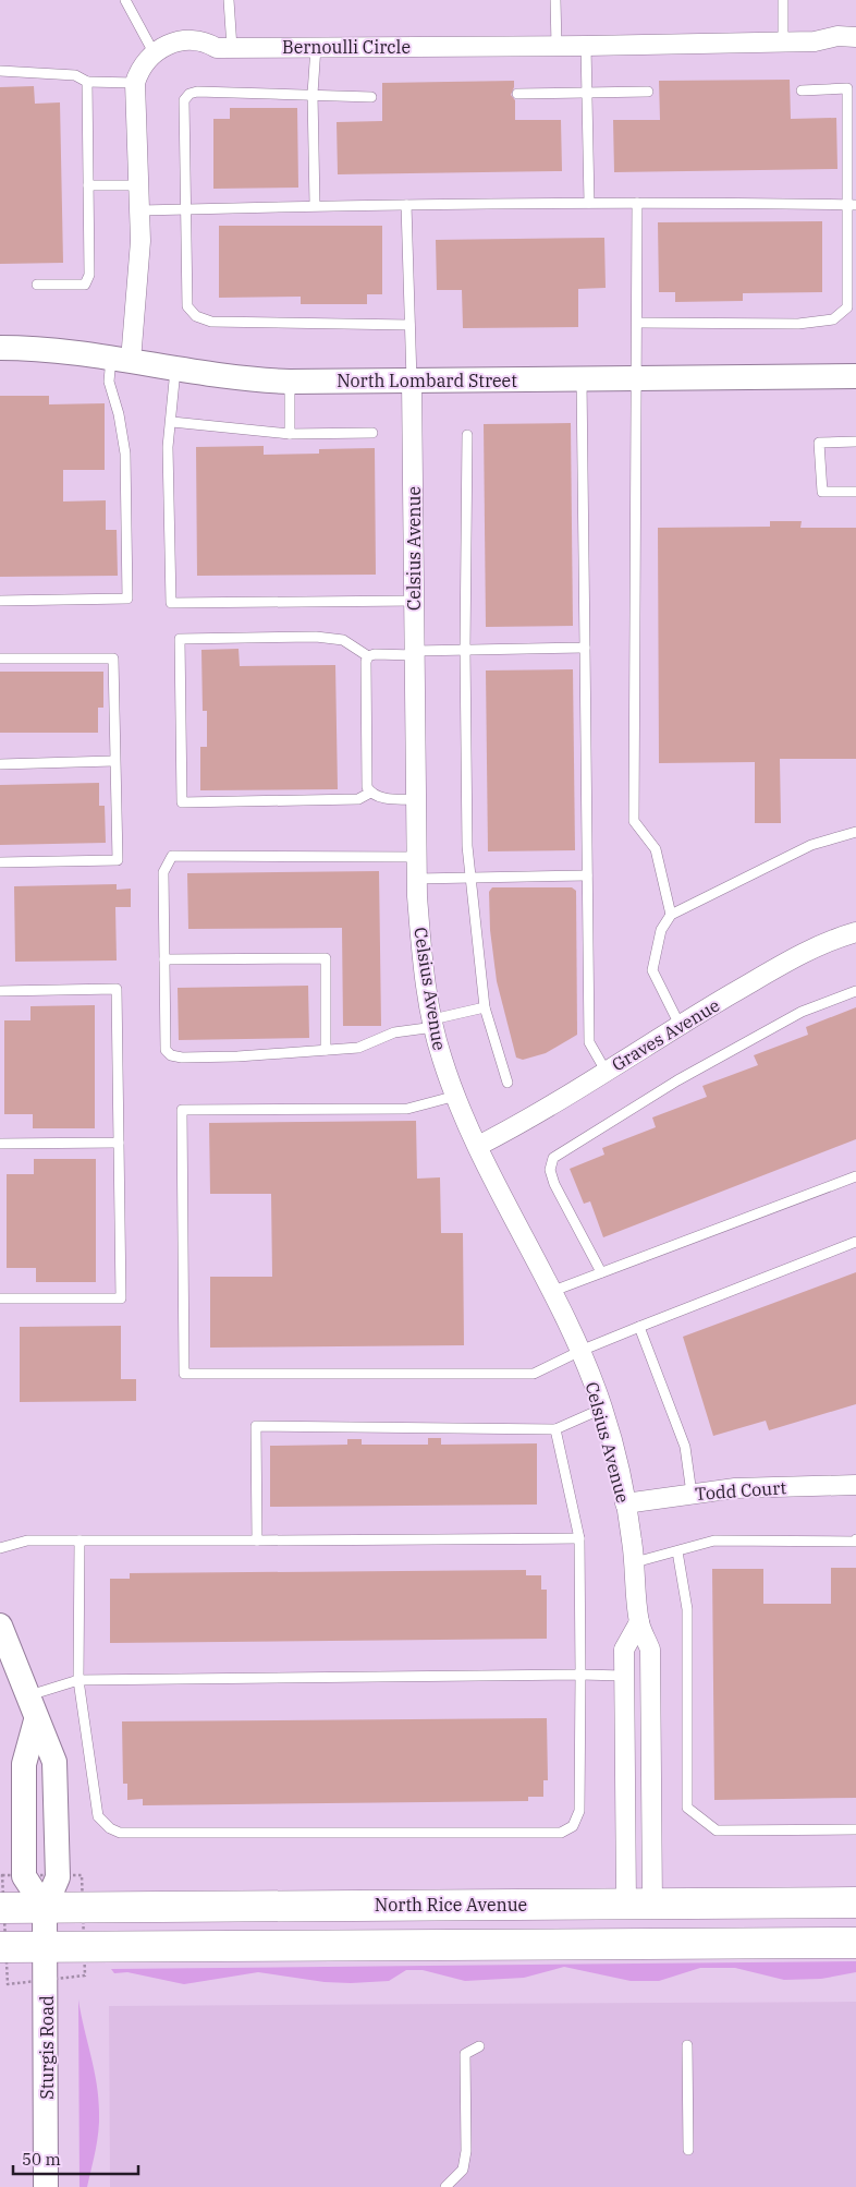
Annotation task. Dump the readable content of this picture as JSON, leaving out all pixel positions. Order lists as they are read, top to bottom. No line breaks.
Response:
{"streets":{"highway":["North Rice Avenue"],"street":["Bernoulli Circle","North Lombard Street","Celsius Avenue","Graves Avenue","Todd Court","Sturgis Road"]},"crossings":[["North Lombard Street","Celsius Avenue"],["Celsius Avenue","Graves Avenue"],["Celsius Avenue","Todd Court"],["Celsius Avenue","North Rice Avenue"],["North Rice Avenue","Sturgis Road"]],"scale_bar":"50 m"}
